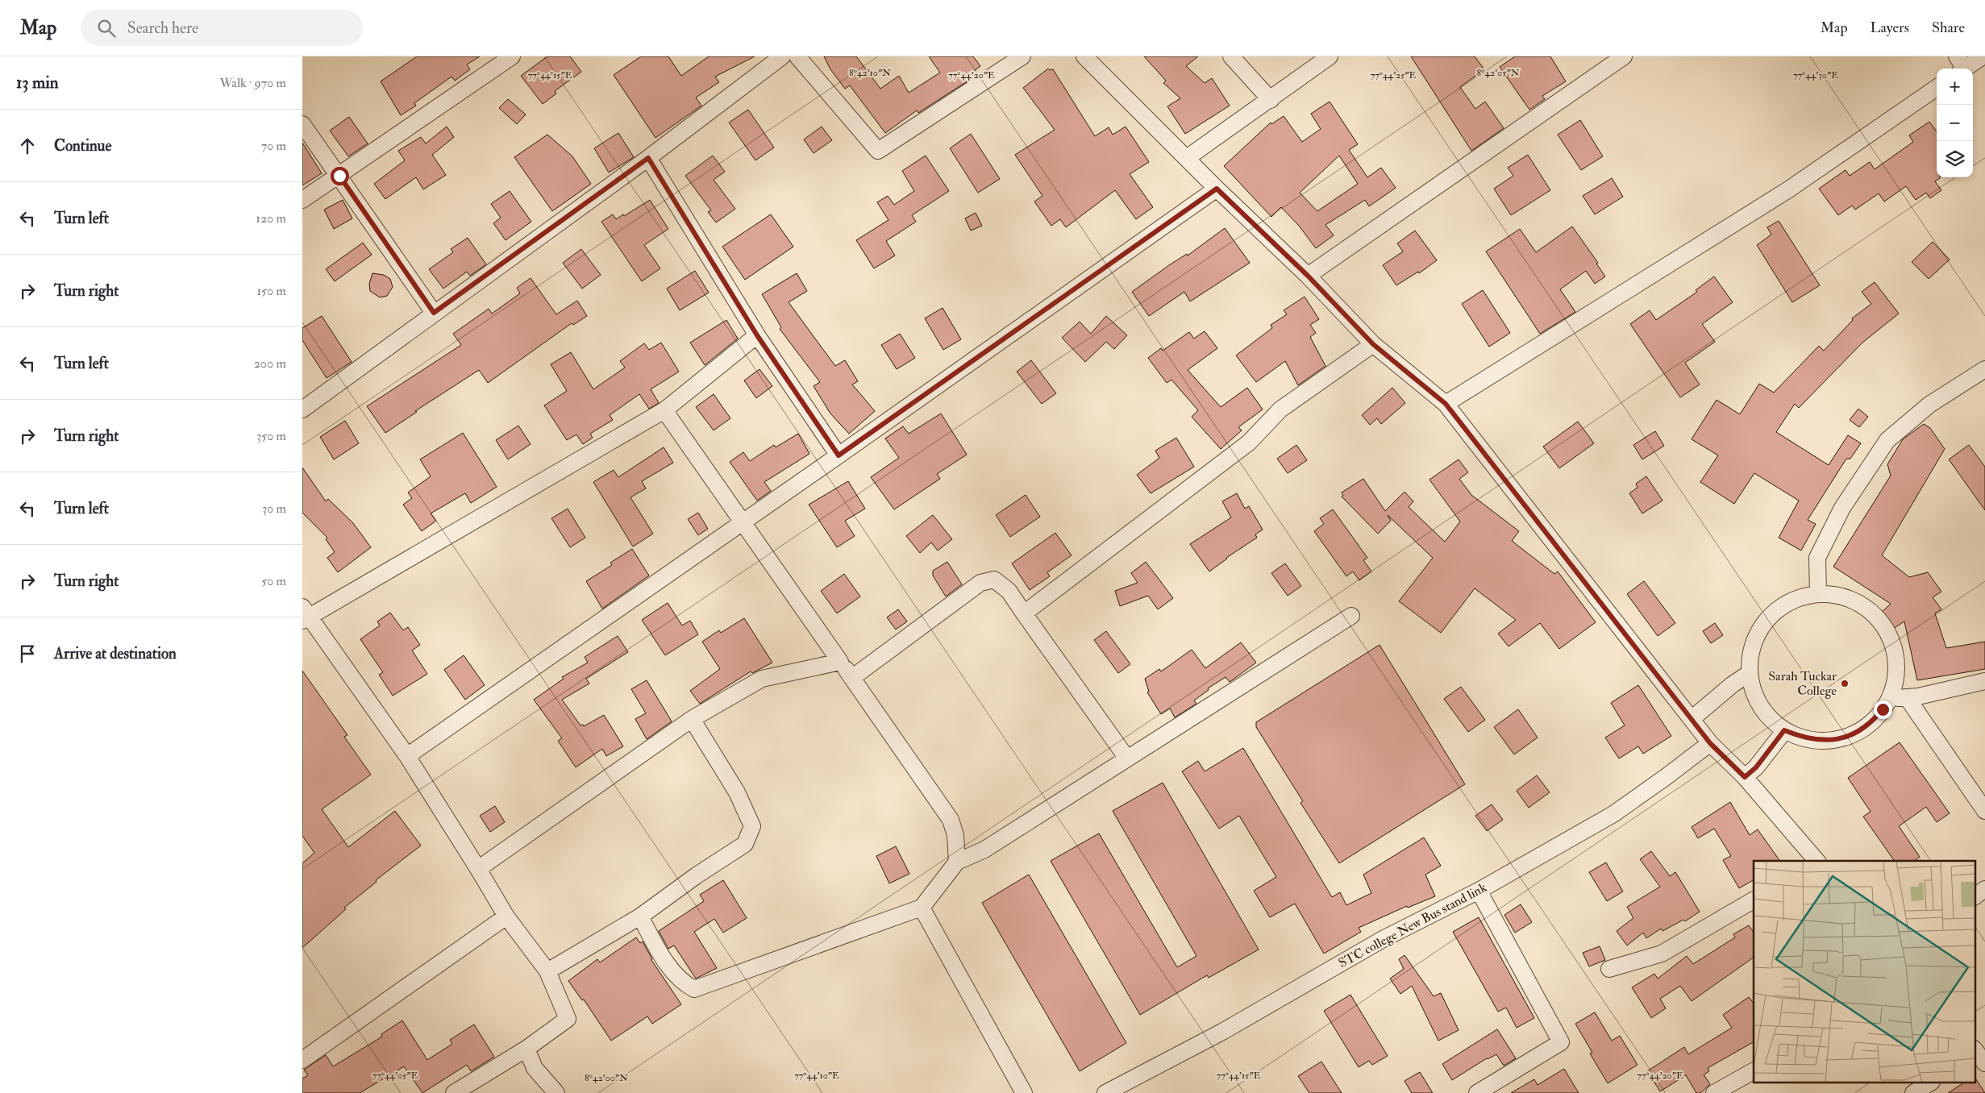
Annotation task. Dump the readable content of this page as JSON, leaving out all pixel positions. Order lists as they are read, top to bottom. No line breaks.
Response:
{"streets":{"street":["STC college New Bus stand link"]},"places":["Sarah Tuckar College"],"page":{"header":"Map","search":"Search here","nav":["Map","Layers","Share"],"heading":["13 min","Walk · 970 m"],"map_buttons":["+","−"],"list":[["Continue","70 m"],["Turn left","120 m"],["Turn right","150 m"],["Turn left","200 m"],["Turn right","350 m"],["Turn left","30 m"],["Turn right","50 m"],"Arrive at destination"]},"coordinates":["8°42'10\"N","8°42'05\"N","77°44'15\"E","77°44'20\"E","77°44'25\"E","77°44'30\"E","77°44'05\"E","77°44'10\"E","8°42'00\"N"]}
